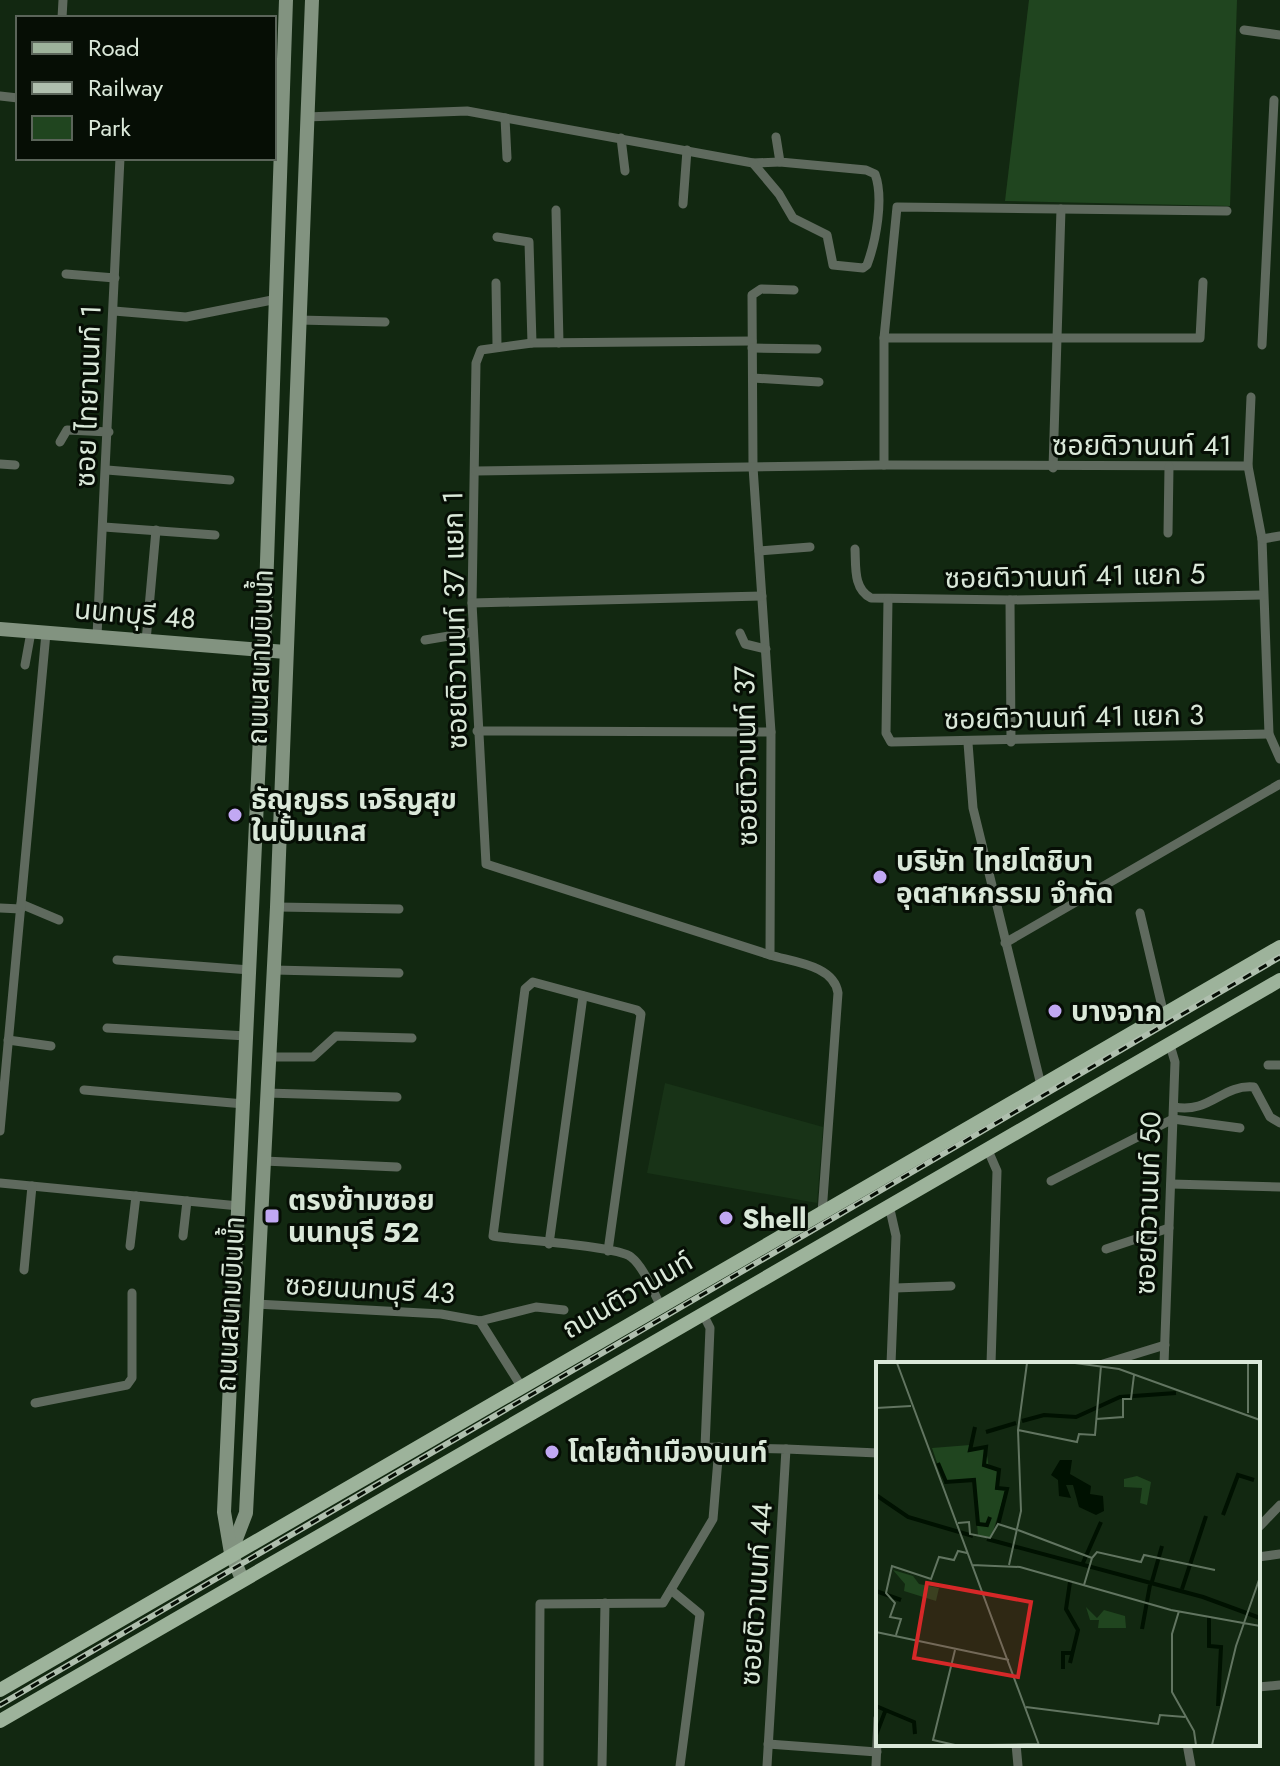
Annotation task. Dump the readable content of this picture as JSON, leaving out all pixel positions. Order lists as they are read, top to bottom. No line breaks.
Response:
{"streets":{"main road":["นนทบุรี 48","ถนนสนามบินน้ำ","ถนนติวานนท์"],"street":["ซอย ไทยานนท์ 1","ซอยติวานนท์ 41","ซอยติวานนท์ 41 แยก 5","ซอยติวานนท์ 37 แยก 1","ซอยติวานนท์ 41 แยก 3","ซอยติวานนท์ 37","ซอยติวานนท์ 50","ซอยนนทบุรี 43","ซอยติวานนท์ 44"]},"crossings":[["ซอย ไทยานนท์ 1","นนทบุรี 48"],["ซอยติวานนท์ 41","ซอยติวานนท์ 41 แยก 5"],["ซอยติวานนท์ 41","ซอยติวานนท์ 37 แยก 1"],["ซอยติวานนท์ 41","ซอยติวานนท์ 41 แยก 3"],["ซอยติวานนท์ 41","ซอยติวานนท์ 37"],["ซอยติวานนท์ 41 แยก 5","ซอยติวานนท์ 41 แยก 3"],["นนทบุรี 48","ถนนสนามบินน้ำ"],["ซอยติวานนท์ 37 แยก 1","ซอยติวานนท์ 37"],["ถนนสนามบินน้ำ","ซอยนนทบุรี 43"],["ถนนสนามบินน้ำ","ถนนติวานนท์"],["ซอยติวานนท์ 50","ถนนติวานนท์"]],"places":{"other":["ธัญญธร เจริญสุข ในปั้มแกส","บริษัท ไทยโตชิบา อุตสาหกรรม จำกัด","บางจาก","Shell","โตโยต้าเมืองนนท์"],"transit":["ตรงข้ามซอย นนทบุรี 52"]},"legend":["Road","Railway","Park"]}
